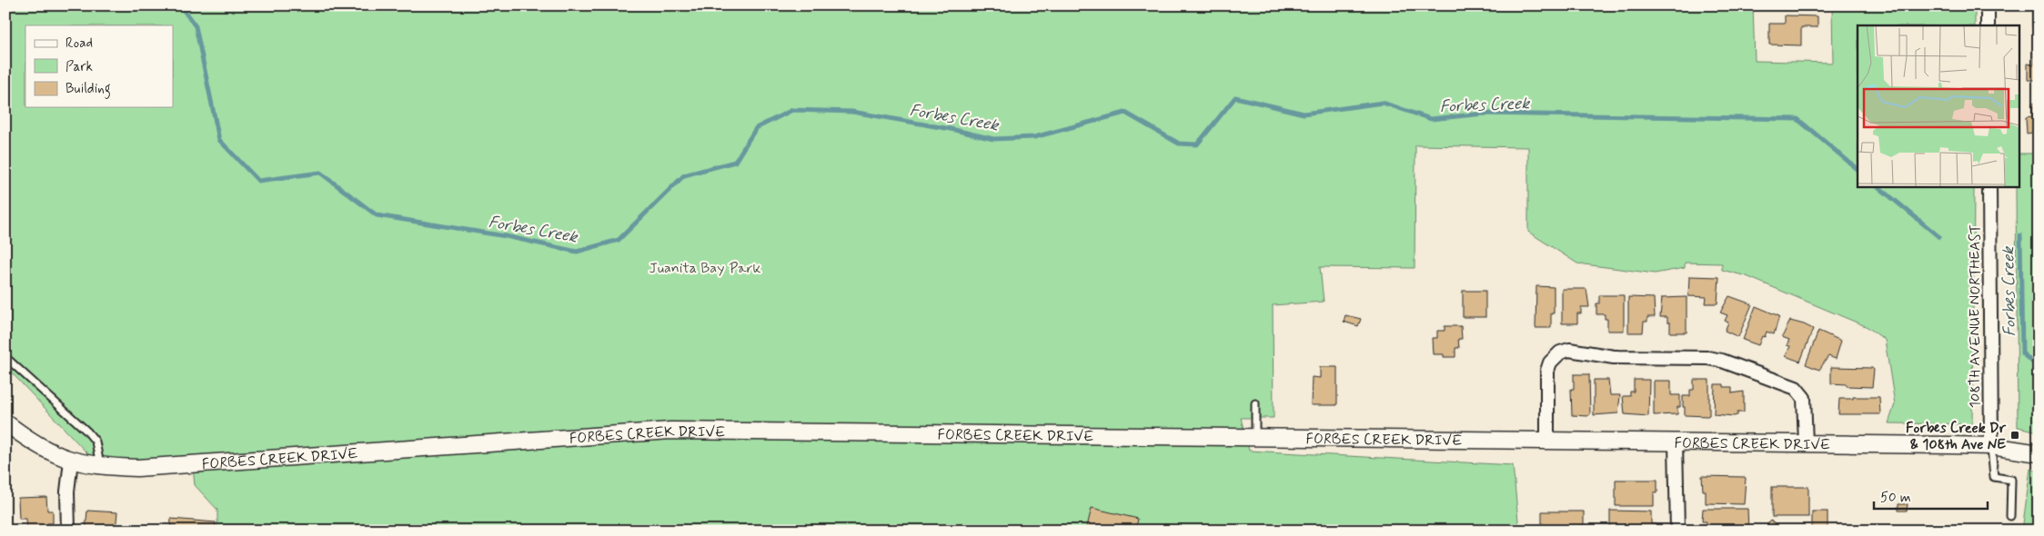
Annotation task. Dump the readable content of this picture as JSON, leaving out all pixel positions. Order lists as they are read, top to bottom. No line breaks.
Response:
{"streets":{"street":["108TH AVENUE NORTHEAST","FORBES CREEK DRIVE"]},"crossings":[["108TH AVENUE NORTHEAST","FORBES CREEK DRIVE"]],"water":["Forbes Creek"],"parks":["Juanita Bay Park"],"places":{"transit":["Forbes Creek Dr & 108th Ave NE"]},"legend":["Road","Park","Building"],"scale_bar":"50 m"}
